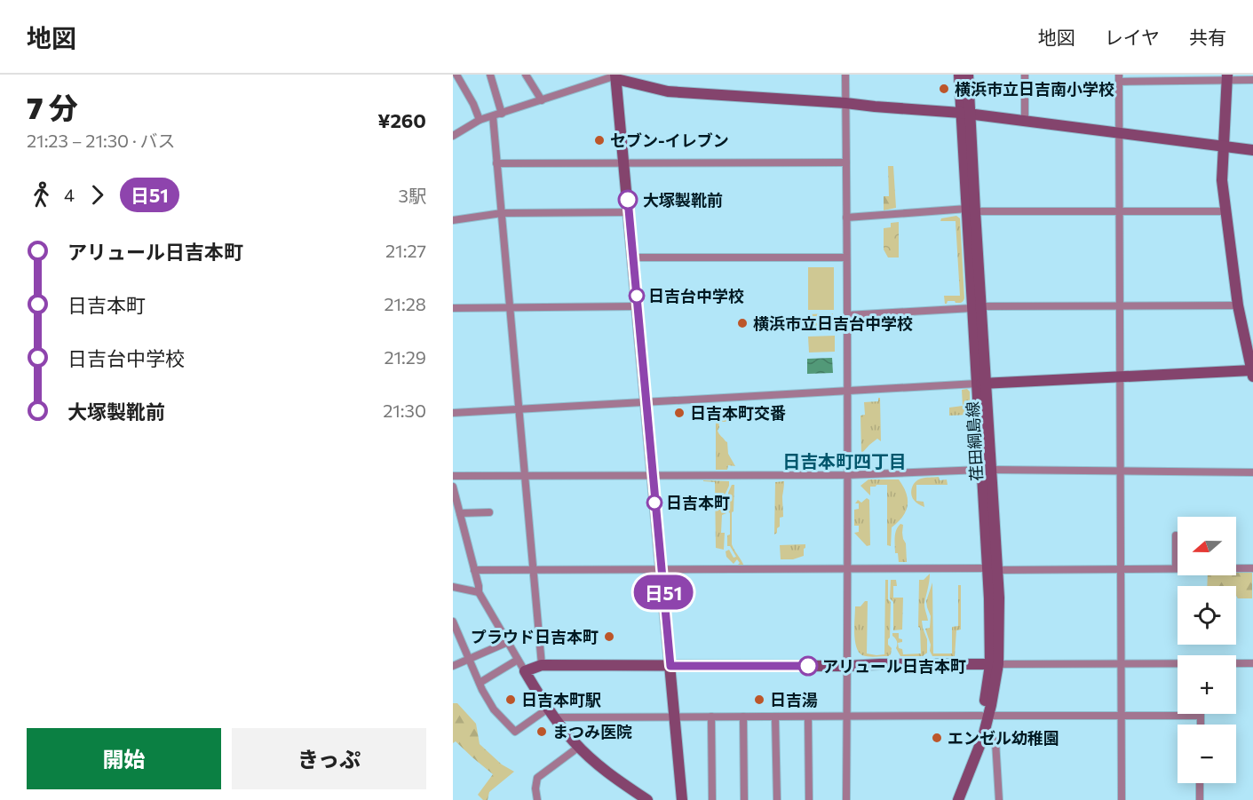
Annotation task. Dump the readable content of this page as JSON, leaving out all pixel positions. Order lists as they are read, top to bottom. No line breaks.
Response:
{"streets":{"street":["荏田綱島線"]},"districts":["日吉本町四丁目"],"places":["横浜市立日吉南小学校","セブン-イレブン","大塚製靴前","日吉台中学校","横浜市立日吉台中学校","日吉本町交番","日吉本町","プラウド日吉本町","アリュール日吉本町","日吉本町駅","日吉湯","まつみ医院","エンゼル幼稚園"],"lines":["bus line 日51"],"north":"left","page":{"header":"地図","nav":["地図","レイヤ","共有"],"heading":["7 分","21:23 – 21:30 · バス","¥260"],"on_map":"日51","legs":["4","日51","3駅"],"list":[{"name":"アリュール日吉本町","value":"21:27"},{"name":"日吉本町","value":"21:28"},{"name":"日吉台中学校","value":"21:29"},{"name":"大塚製靴前","value":"21:30"}],"map_buttons":["+","−"],"buttons":["開始","きっぷ"]}}
